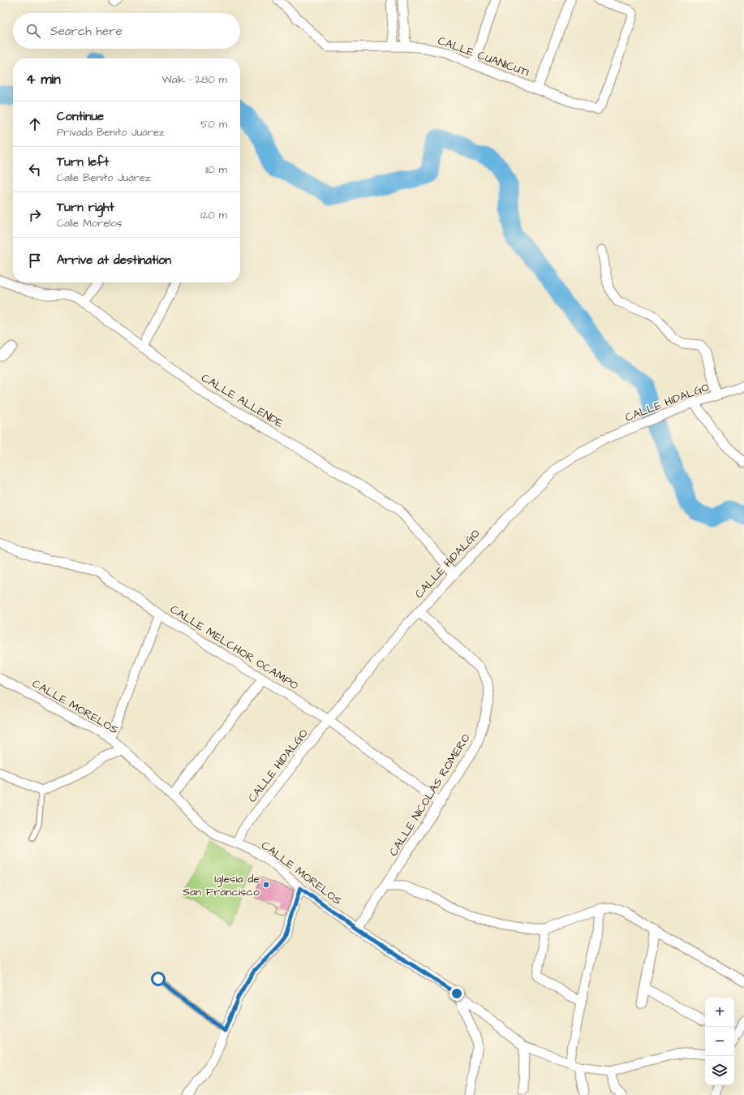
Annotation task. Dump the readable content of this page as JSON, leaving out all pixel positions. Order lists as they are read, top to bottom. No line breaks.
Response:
{"streets":{"street":["CALLE CUANICUTI","CALLE ALLENDE","CALLE HIDALGO","CALLE MELCHOR OCAMPO","CALLE MORELOS","CALLE NICOLÁS ROMERO"]},"crossings":[["CALLE ALLENDE","CALLE HIDALGO"],["CALLE HIDALGO","CALLE MELCHOR OCAMPO"],["CALLE HIDALGO","CALLE MORELOS"],["CALLE HIDALGO","CALLE NICOLÁS ROMERO"],["CALLE MELCHOR OCAMPO","CALLE NICOLÁS ROMERO"],["CALLE MORELOS","CALLE NICOLÁS ROMERO"]],"places":["Iglesia de San Francisco"],"page":{"search":"Search here","heading":["4 min","Walk · 280 m"],"list":[["Continue","Privada Benito Juárez","50 m"],["Turn left","Calle Benito Juárez","110 m"],["Turn right","Calle Morelos","120 m"],"Arrive at destination"],"map_buttons":["+","−"]}}
